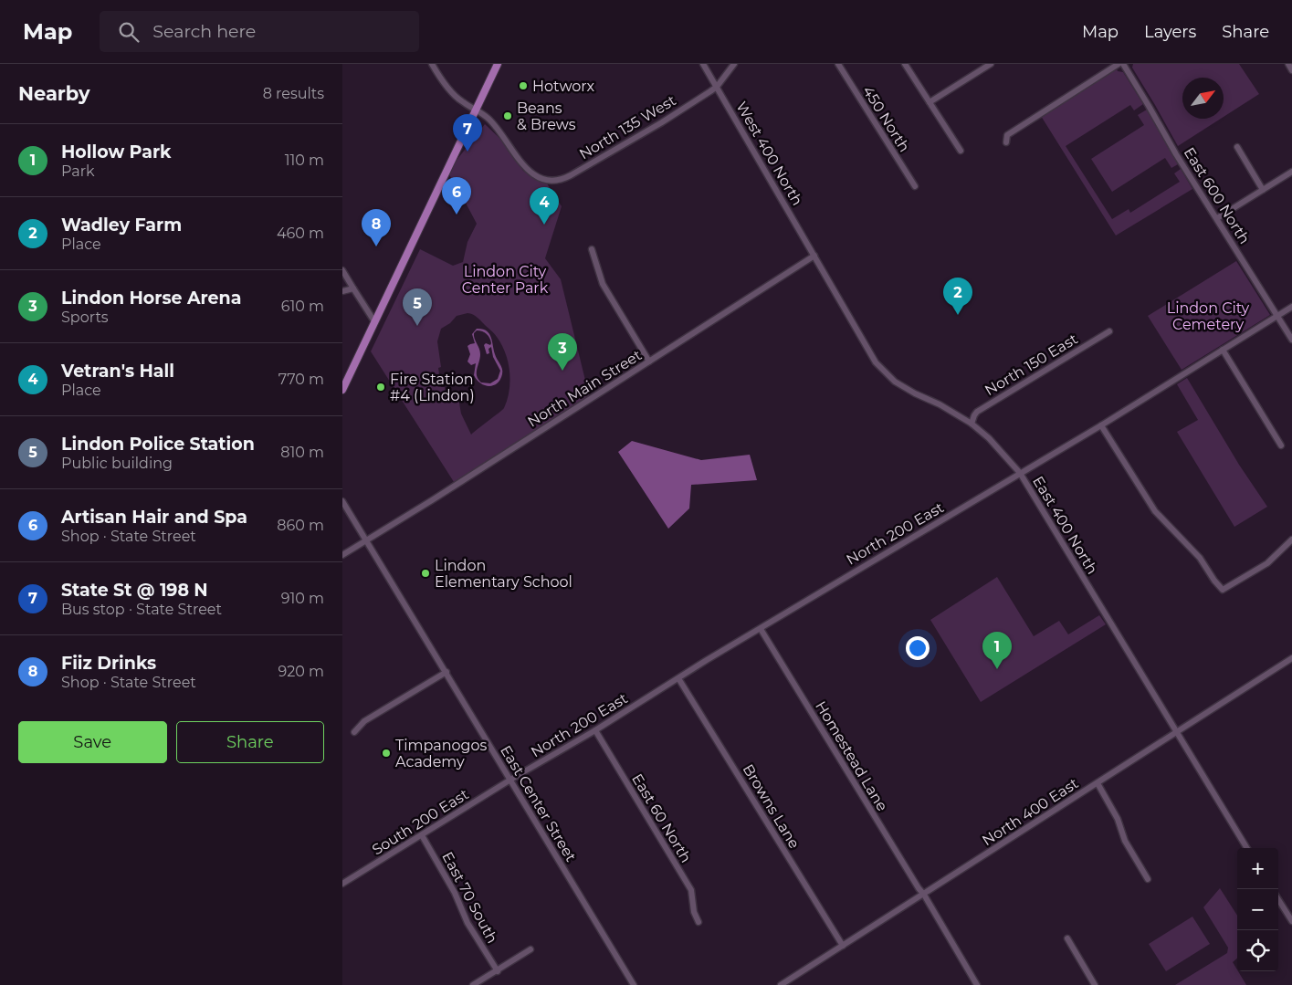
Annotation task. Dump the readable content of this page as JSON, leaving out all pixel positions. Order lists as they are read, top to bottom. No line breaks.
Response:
{"streets":{"street":["450 North","North 135 West","West 400 North","East 600 North","North 150 East","North Main Street","East 400 North","North 200 East","Homestead Lane","East Center Street","Browns Lane","North 400 East","East 60 North","South 200 East","East 70 South"]},"crossings":[["North 135 West","West 400 North"],["West 400 North","North Main Street"],["West 400 North","East 400 North"],["East 600 North","North 200 East"],["North 150 East","East 400 North"],["North Main Street","East 400 North"],["North Main Street","East Center Street"],["East 400 North","North 200 East"],["East 400 North","North 400 East"],["North 200 East","Homestead Lane"],["North 200 East","East Center Street"],["North 200 East","Browns Lane"],["North 200 East","East 60 North"],["North 200 East","South 200 East"],["Homestead Lane","North 400 East"],["East Center Street","South 200 East"],["Browns Lane","North 400 East"],["South 200 East","East 70 South"]],"parks":["Lindon City Center Park","Lindon City Cemetery"],"places":["Hotworx","Beans & Brews","Fire Station #4 (Lindon)","Lindon Elementary School","Timpanogos Academy"],"north":"top right","page":{"header":"Map","search":"Search here","nav":["Map","Layers","Share"],"heading":["Nearby","8 results"],"pins":["7","6","4","8","2","5","3","1"],"list":[{"mark":"1","name":"Hollow Park","note":"Park","value":"110 m"},{"mark":"2","name":"Wadley Farm","note":"Place","value":"460 m"},{"mark":"3","name":"Lindon Horse Arena","note":"Sports","value":"610 m"},{"mark":"4","name":"Vetran's Hall","note":"Place","value":"770 m"},{"mark":"5","name":"Lindon Police Station","note":"Public building","value":"810 m"},{"mark":"6","name":"Artisan Hair and Spa","note":"Shop · State Street","value":"860 m"},{"mark":"7","name":"State St @ 198 N","note":"Bus stop · State Street","value":"910 m"},{"mark":"8","name":"Fiiz Drinks","note":"Shop · State Street","value":"920 m"}],"buttons":["Save","Share"],"map_buttons":["+","−"]}}
